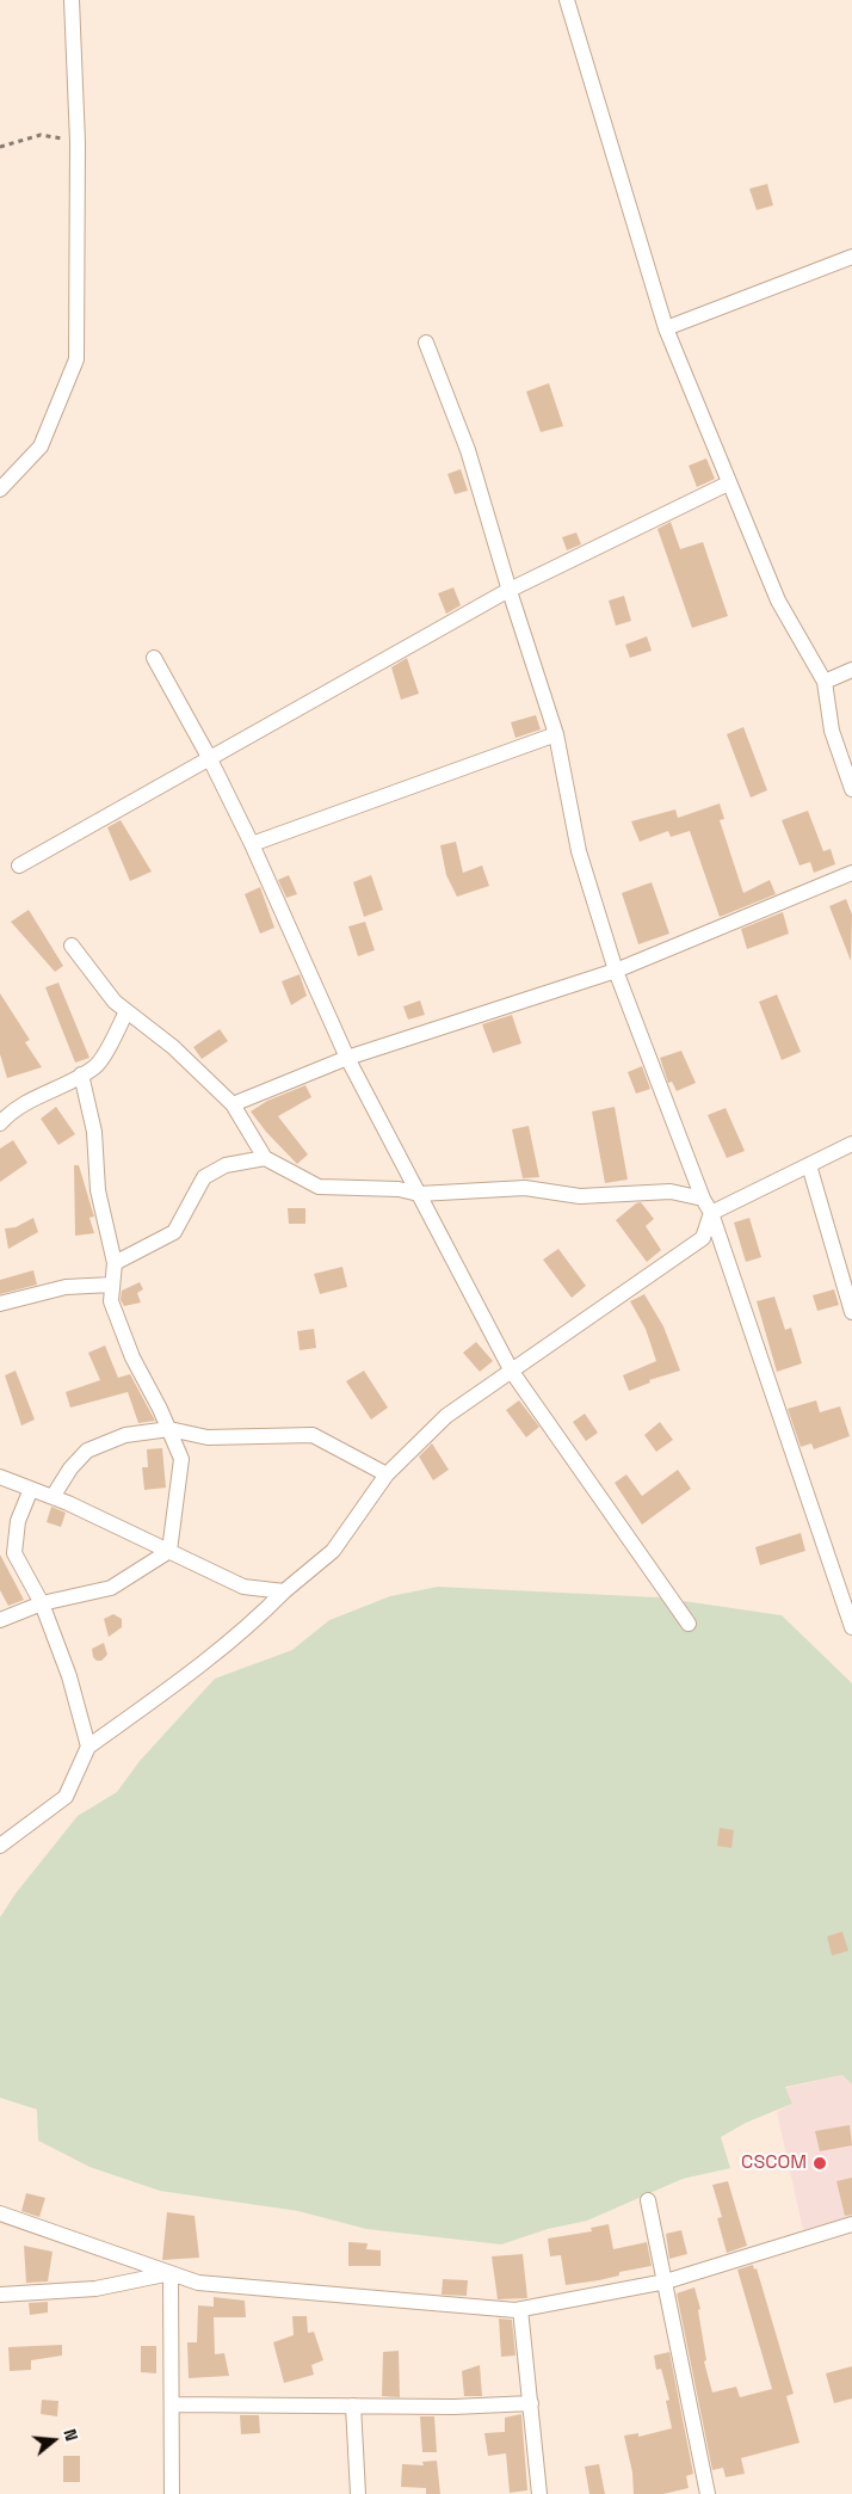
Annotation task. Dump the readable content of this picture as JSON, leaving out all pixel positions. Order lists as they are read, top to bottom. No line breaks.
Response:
{"places":["CSCOM"],"north":"right"}
